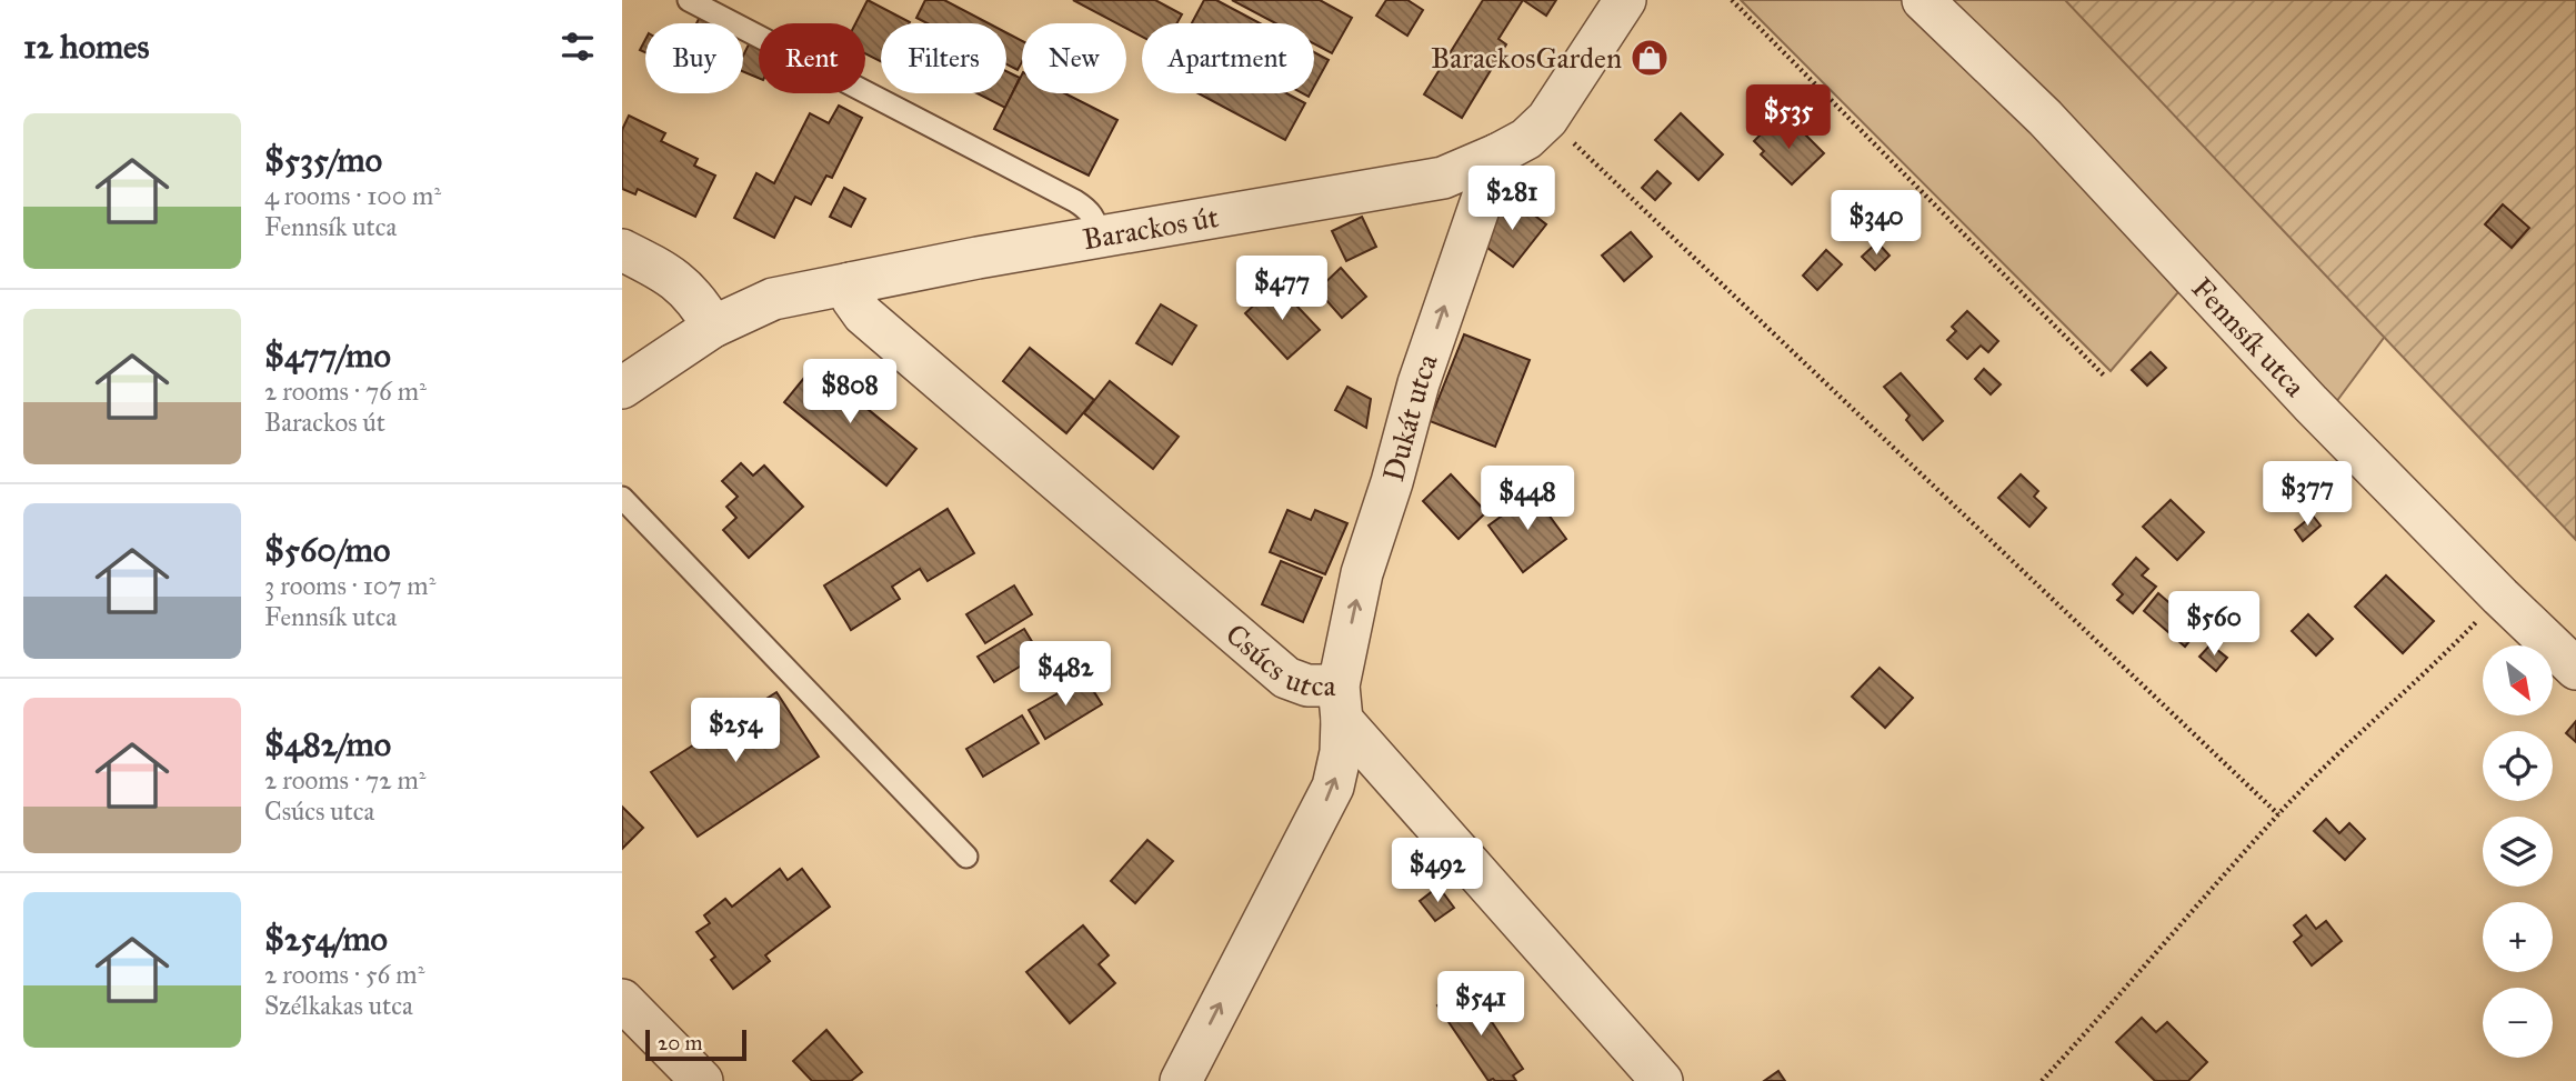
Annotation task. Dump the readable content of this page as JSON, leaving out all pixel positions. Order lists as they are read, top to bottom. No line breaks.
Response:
{"streets":{"street":["Barackos út","Fennsík utca","Dukát utca","Csúcs utca"]},"crossings":[["Barackos út","Dukát utca"],["Barackos út","Csúcs utca"],["Dukát utca","Csúcs utca"]],"one_way":["Dukát utca"],"places":{"shop":["BarackosGarden"]},"scale_bar":"20 m","north":"bottom right","page":{"heading":"12 homes","chip":["Buy","Rent","Filters","New","Apartment"],"price":["$535","$281","$340","$477","$808","$377","$448","$560","$482","$254","$492","$541"],"list":[{"name":"$535/mo","note":"4 rooms · 100 m² · Fennsík utca"},{"name":"$477/mo","note":"2 rooms · 76 m² · Barackos út"},{"name":"$560/mo","note":"3 rooms · 107 m² · Fennsík utca"},{"name":"$482/mo","note":"2 rooms · 72 m² · Csúcs utca"},{"name":"$254/mo","note":"2 rooms · 56 m² · Szélkakas utca"}],"map_buttons":["+","−"],"scale":"20 m"}}
